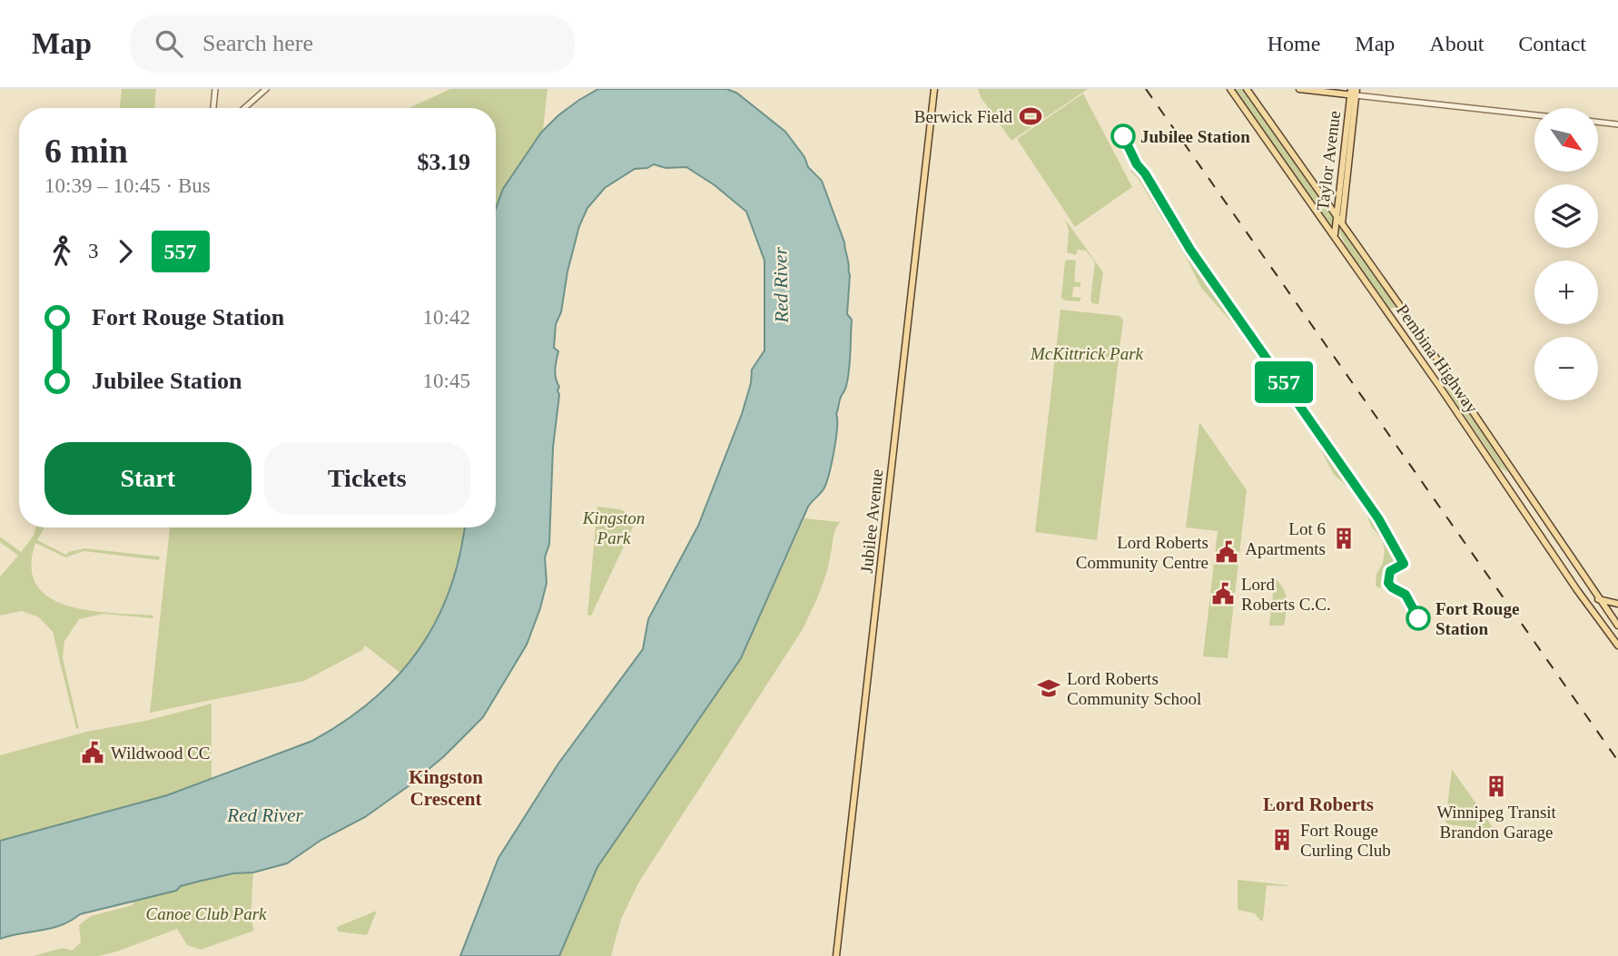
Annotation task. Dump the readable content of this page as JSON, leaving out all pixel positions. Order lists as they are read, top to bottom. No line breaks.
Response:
{"streets":{"main road":["Taylor Avenue","Pembina Highway","Jubilee Avenue"]},"crossings":[["Taylor Avenue","Pembina Highway"]],"districts":["Kingston Crescent","Lord Roberts"],"water":["Red River"],"parks":["McKittrick Park","Kingston Park","Canoe Club Park"],"places":{"sports":["Berwick Field"],"other":["Jubilee Station","Fort Rouge Station"],"building":["Lot 6 Apartments","Winnipeg Transit Brandon Garage","Fort Rouge Curling Club"],"public building":["Lord Roberts Community Centre","Lord Roberts C.C.","Wildwood CC"],"school or university":["Lord Roberts Community School"]},"lines":["bus line 557"],"north":"bottom right","page":{"header":"Map","search":"Search here","nav":["Home","Map","About","Contact"],"on_map":"557","map_buttons":["+","−"],"heading":["6 min","10:39 – 10:45 · Bus","$3.19"],"legs":["3","557"],"list":[{"name":"Fort Rouge Station","value":"10:42"},{"name":"Jubilee Station","value":"10:45"}],"buttons":["Start","Tickets"]}}
